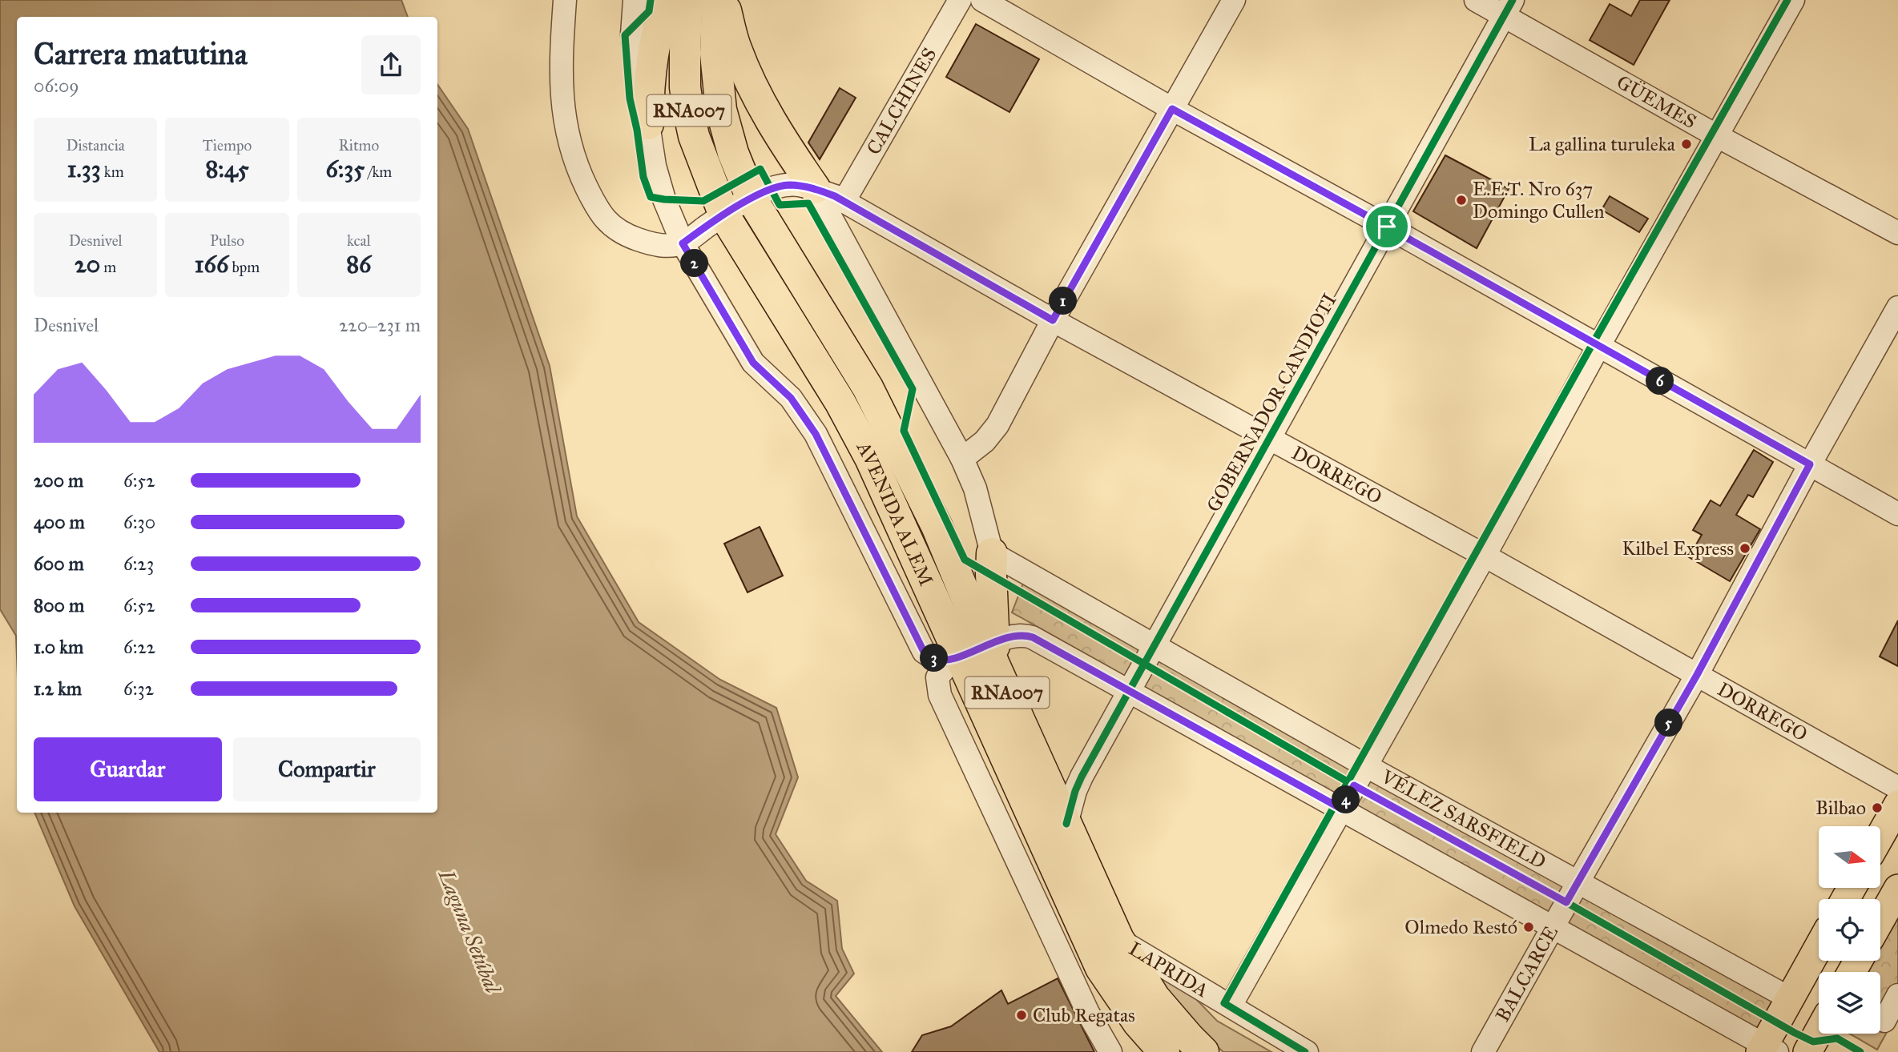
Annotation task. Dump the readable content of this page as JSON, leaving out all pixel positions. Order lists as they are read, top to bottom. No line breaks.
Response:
{"streets":{"highway":["RNA007","AVENIDA ALEM"],"street":["CALCHINES","GÜEMES","GOBERNADOR CANDIOTI","DORREGO","VÉLEZ SARSFIELD","LAPRIDA","BALCARCE"]},"crossings":[["CALCHINES","DORREGO"],["GÜEMES","GOBERNADOR CANDIOTI"],["RNA007","AVENIDA ALEM"],["RNA007","LAPRIDA"],["GOBERNADOR CANDIOTI","DORREGO"],["GOBERNADOR CANDIOTI","AVENIDA ALEM"],["GOBERNADOR CANDIOTI","VÉLEZ SARSFIELD"],["DORREGO","AVENIDA ALEM"],["DORREGO","BALCARCE"],["AVENIDA ALEM","LAPRIDA"],["VÉLEZ SARSFIELD","BALCARCE"]],"water":["Laguna Setúbal"],"places":["La gallina turuleka","E.E.T. Nro 637 Domingo Cullen","Kilbel Express","Bilbao","Olmedo Restó","Club Regatas"],"north":"right","page":{"heading":["Carrera matutina","06:09"],"stats":[["Distancia","1.33 km"],["Tiempo","8:45"],["Ritmo","6:35 /km"],["Desnivel","20 m"],["Pulso","166 bpm"],["kcal","86"]],"pins":["2","1","6","3","5","4"],"chart":["Desnivel","220–231 m"],"list":[{"name":"200 m","note":"6:52"},{"name":"400 m","note":"6:30"},{"name":"600 m","note":"6:23"},{"name":"800 m","note":"6:52"},{"name":"1.0 km","note":"6:22"},{"name":"1.2 km","note":"6:32"}],"buttons":["Guardar","Compartir"]}}
